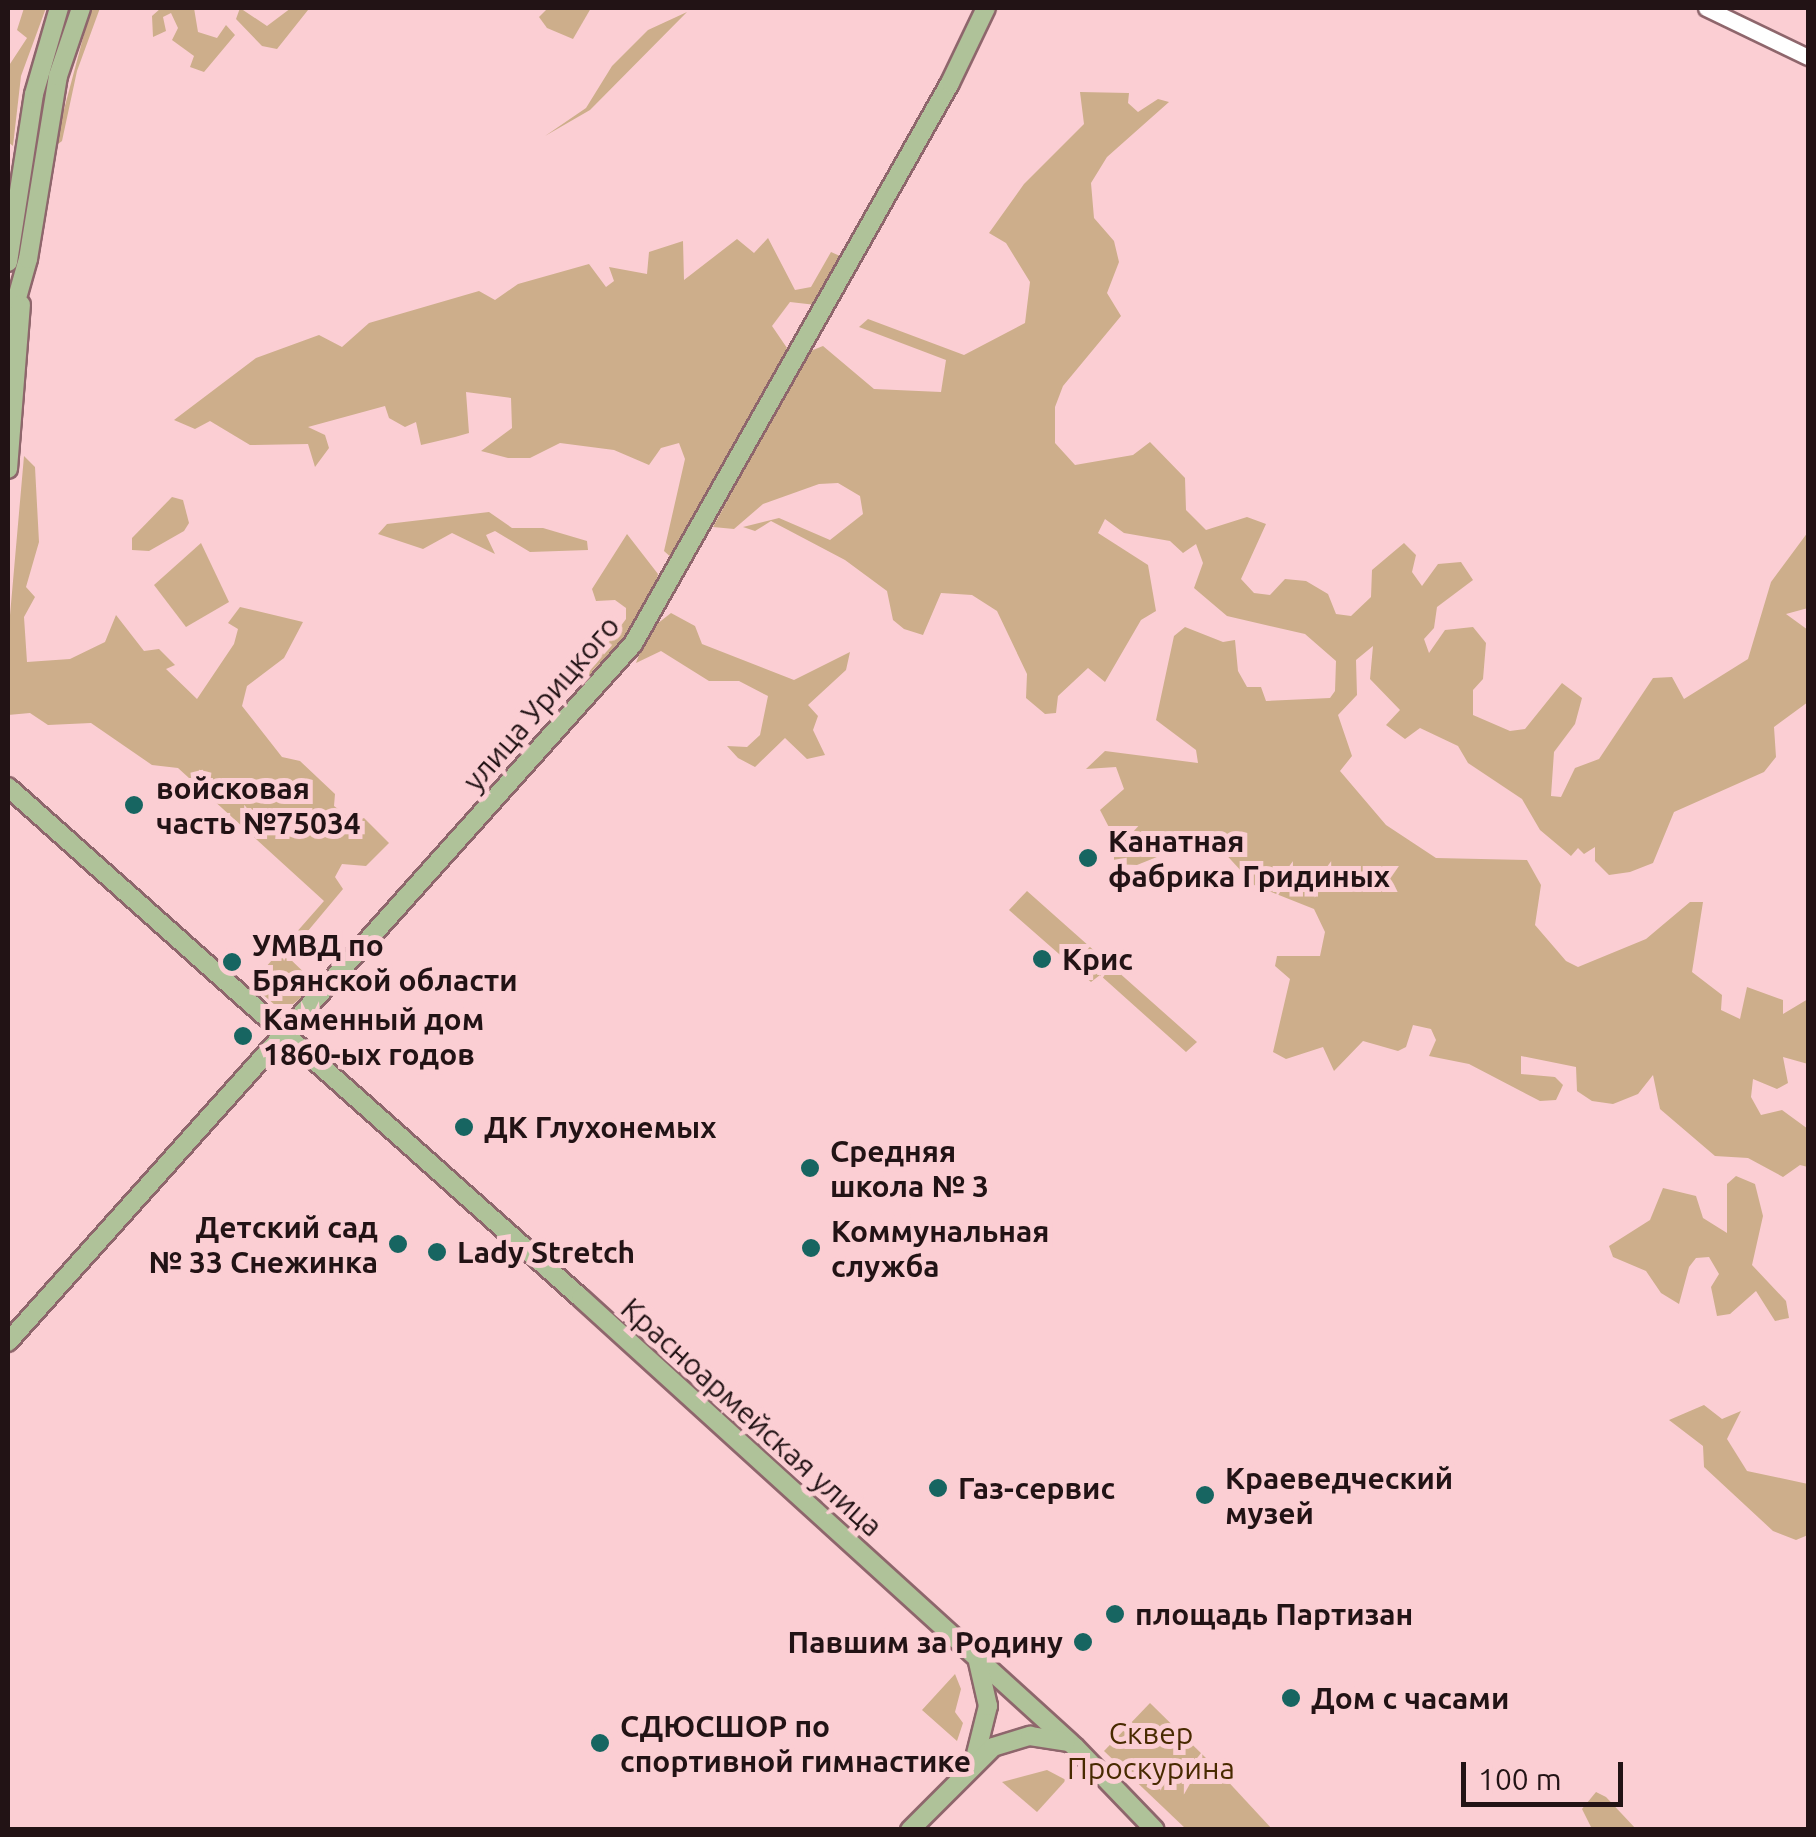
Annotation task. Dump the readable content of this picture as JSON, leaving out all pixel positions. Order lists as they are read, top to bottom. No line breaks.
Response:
{"streets":{"main road":["улица Урицкого","Красноармейская улица"]},"crossings":[["улица Урицкого","Красноармейская улица"]],"parks":["Сквер Проскурина"],"places":["войсковая часть №75034","Канатная фабрика Гридиных","Крис","УМВД по Брянской области","Каменный дом 1860-ых годов","ДК Глухонемых","Средняя школа № 3","Детский сад № 33 Снежинка","Коммунальная служба","Lady Stretch","Газ-сервис","Краеведческий музей","площадь Партизан","Павшим за Родину","Дом с часами","СДЮСШОР по спортивной гимнастике"],"scale_bar":"100 m"}
